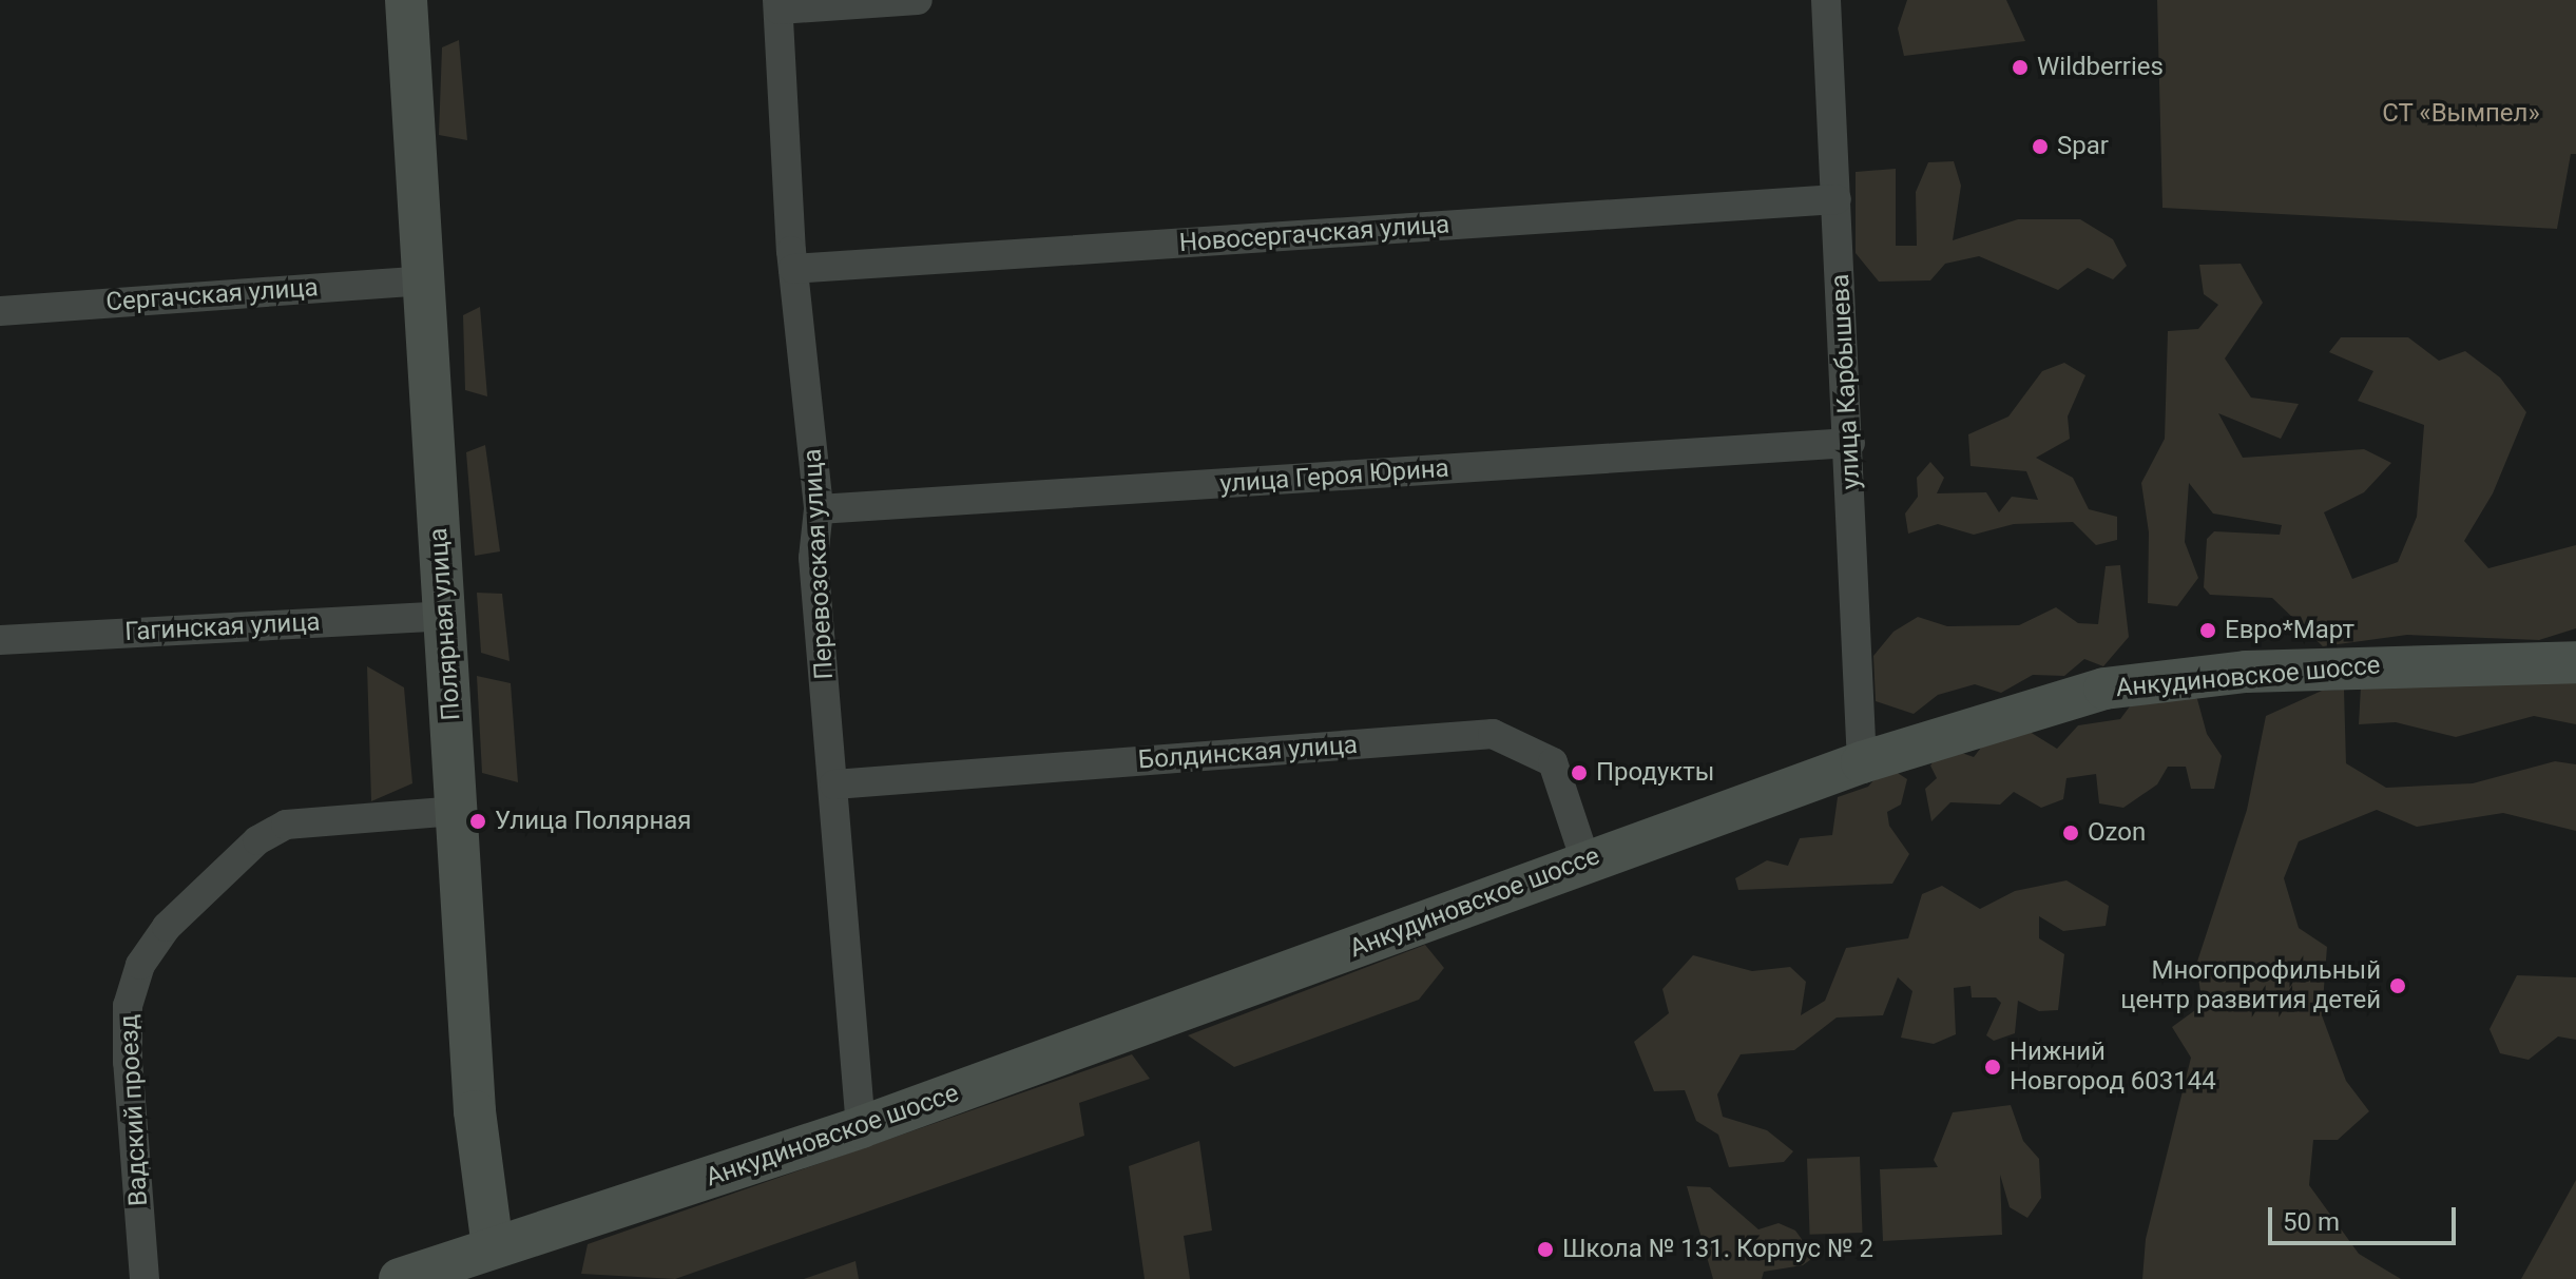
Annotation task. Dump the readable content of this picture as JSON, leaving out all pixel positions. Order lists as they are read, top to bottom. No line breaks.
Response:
{"streets":{"street":["Новосергачская улица","Сергачская улица","улица Карбышева","улица Героя Юрина","Перевозская улица","Полярная улица","Гагинская улица","Анкудиновское шоссе","Болдинская улица","Вадский проезд"]},"crossings":[["Новосергачская улица","улица Карбышева"],["Новосергачская улица","Перевозская улица"],["Сергачская улица","Полярная улица"],["улица Карбышева","улица Героя Юрина"],["улица Карбышева","Анкудиновское шоссе"],["улица Героя Юрина","Перевозская улица"],["Перевозская улица","Анкудиновское шоссе"],["Перевозская улица","Болдинская улица"],["Полярная улица","Гагинская улица"],["Полярная улица","Анкудиновское шоссе"],["Полярная улица","Вадский проезд"],["Анкудиновское шоссе","Болдинская улица"]],"parks":["СТ «Вымпел»"],"places":["Wildberries","Spar","Евро*Март","Продукты","Улица Полярная","Ozon","Многопрофильный центр развития детей","Нижний Новгород 603144","Школа № 131. Корпус № 2"],"scale_bar":"50 m"}
